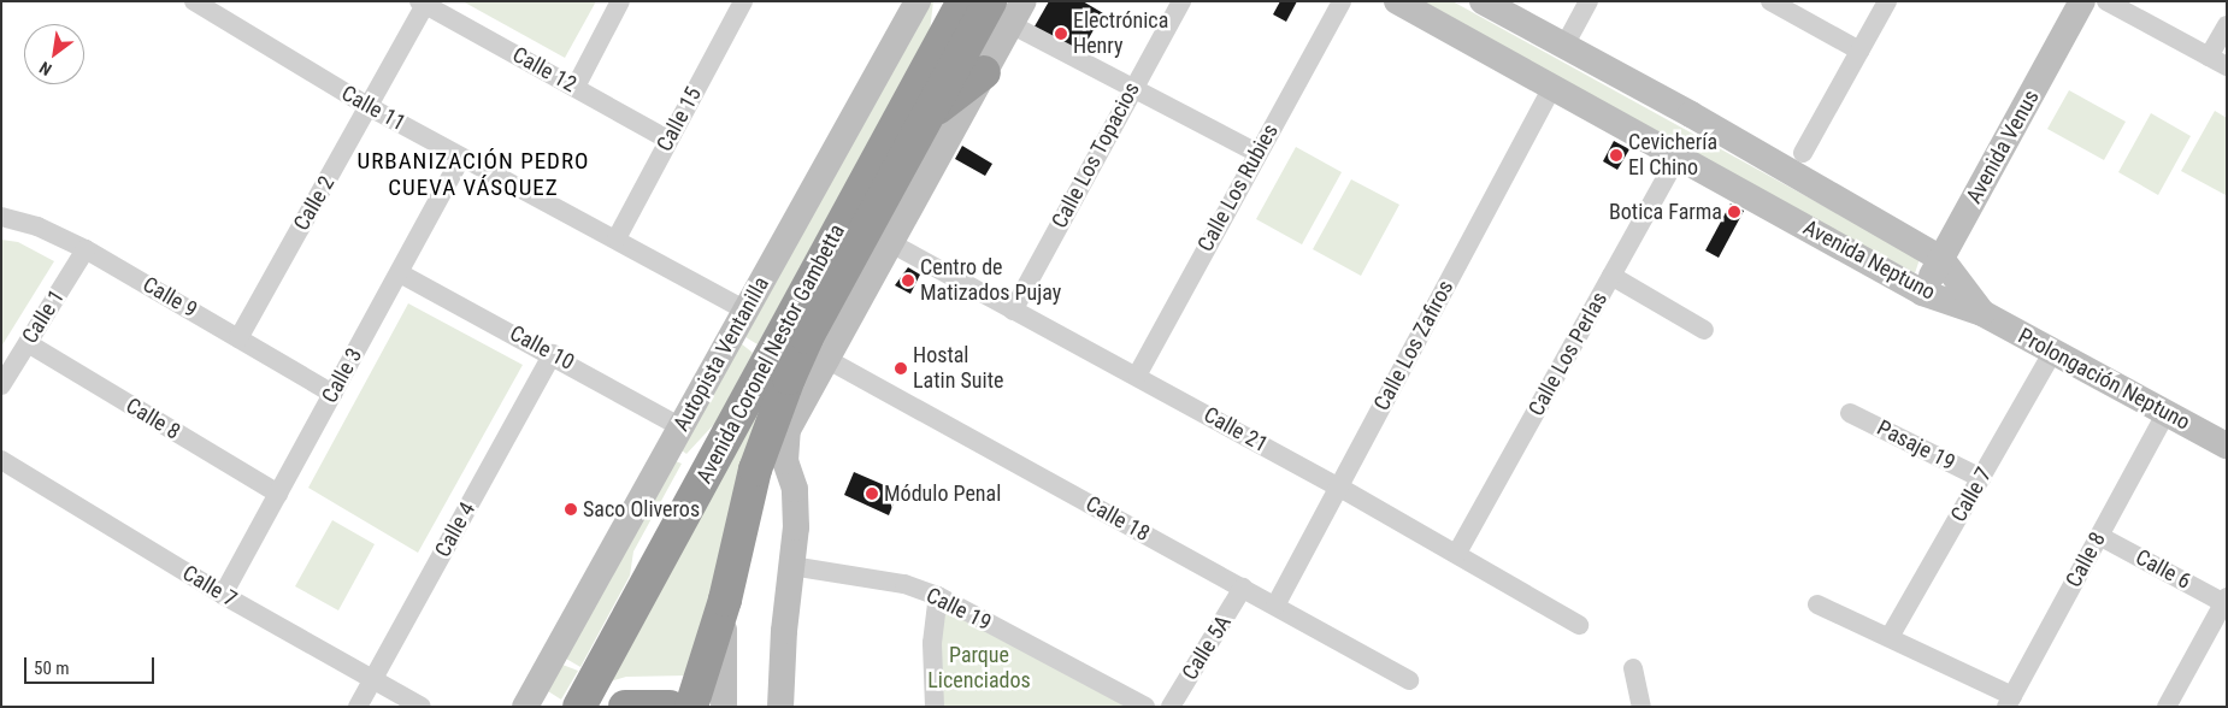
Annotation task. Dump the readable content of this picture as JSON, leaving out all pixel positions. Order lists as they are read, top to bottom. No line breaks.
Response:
{"streets":{"highway":["Avenida Coronel Nestor Gambetta"],"street":["Calle 12","Calle 11","Calle 15","Avenida Venus","Calle Los Topacios","Calle Los Rubies","Calle 2","Avenida Neptuno","Calle 9","Calle 1","Calle Los Zafiros","Calle 10","Autopista Ventanilla","Calle Los Perlas","Calle 3","Prolongación Neptuno","Calle 8","Calle 21","Pasaje 19","Calle 7","Calle 18","Calle 4","Calle 6","Calle 19","Calle 5A"]},"crossings":[["Calle 12","Calle 15"],["Calle 12","Calle 2"],["Calle 11","Calle 15"],["Calle 11","Calle 2"],["Calle 11","Autopista Ventanilla"],["Calle 11","Calle 3"],["Avenida Venus","Avenida Neptuno"],["Calle Los Topacios","Calle 21"],["Calle Los Rubies","Calle 21"],["Calle 2","Calle 9"],["Avenida Neptuno","Calle Los Zafiros"],["Avenida Neptuno","Calle Los Perlas"],["Avenida Neptuno","Prolongación Neptuno"],["Calle 9","Calle 1"],["Calle 9","Calle 3"],["Calle 1","Calle 8"],["Calle Los Zafiros","Calle 21"],["Calle Los Zafiros","Calle 18"],["Calle 10","Autopista Ventanilla"],["Calle 10","Calle 3"],["Calle 10","Calle 4"],["Calle Los Perlas","Calle 21"],["Calle 3","Calle 8"],["Calle 3","Calle 7"],["Prolongación Neptuno","Calle 8"],["Prolongación Neptuno","Calle 7"],["Calle 8","Calle 6"],["Pasaje 19","Calle 7"],["Calle 7","Calle 4"],["Calle 18","Calle 5A"]],"districts":["URBANIZACIÓN PEDRO CUEVA VÁSQUEZ"],"parks":["Parque Licenciados"],"places":["Electrónica Henry","Cevichería El Chino","Botica Farma","Centro de Matizados Pujay","Hostal Latin Suite","Módulo Penal","Saco Oliveros"],"scale_bar":"50 m","north":"bottom left"}
